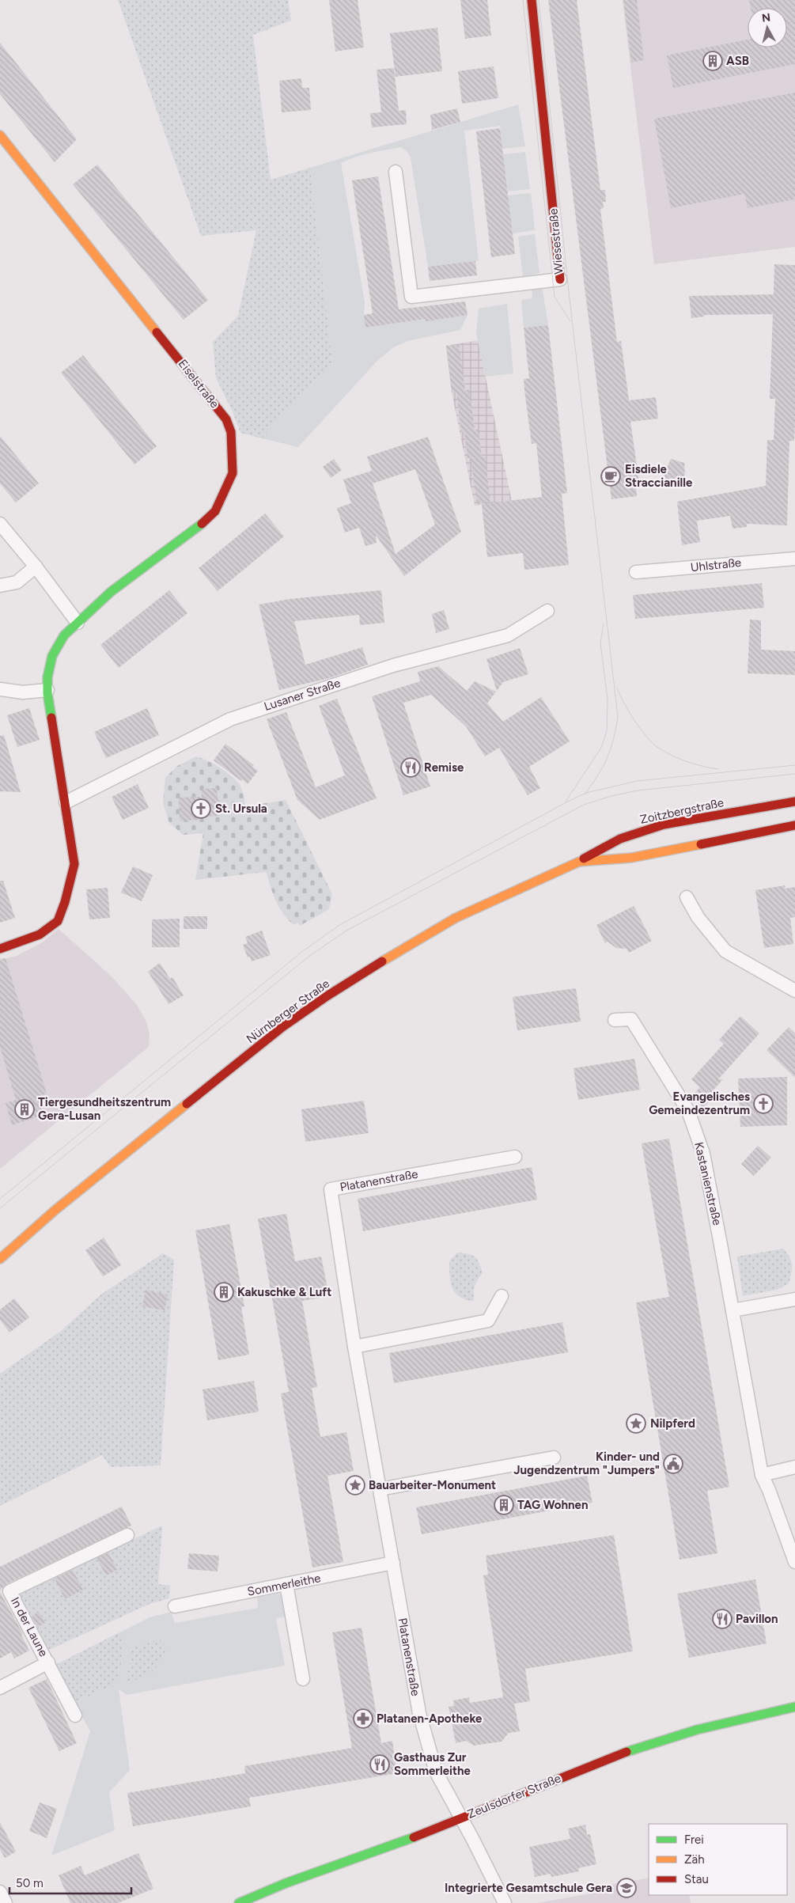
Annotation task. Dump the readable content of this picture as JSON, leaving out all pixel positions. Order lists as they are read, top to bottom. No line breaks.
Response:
{"streets":{"street":["Wiesestraße","Eiselstraße","Uhlstraße","Lusaner Straße","Zoitzbergstraße","Nürnberger Straße","Platanenstraße","Kastanienstraße","Sommerleithe","In der Laune","Zeulsdorfer Straße"]},"crossings":[["Zoitzbergstraße","Nürnberger Straße"],["Platanenstraße","Sommerleithe"],["Platanenstraße","Zeulsdorfer Straße"]],"places":{"building":["ASB","Tiergesundheitszentrum Gera-Lusan","Kakuschke & Luft","TAG Wohnen"],"cafe":["Eisdiele Straccianille"],"restaurant":["Remise","Pavillon","Gasthaus Zur Sommerleithe"],"church":["St. Ursula","Evangelisches Gemeindezentrum"],"place":["Nilpferd","Bauarbeiter-Monument"],"public building":["Kinder- und Jugendzentrum \"Jumpers\""],"pharmacy":["Platanen-Apotheke"],"school or university":["Integrierte Gesamtschule Gera"]},"legend":["Frei","Zäh","Stau"],"scale_bar":"50 m","north":"top"}
